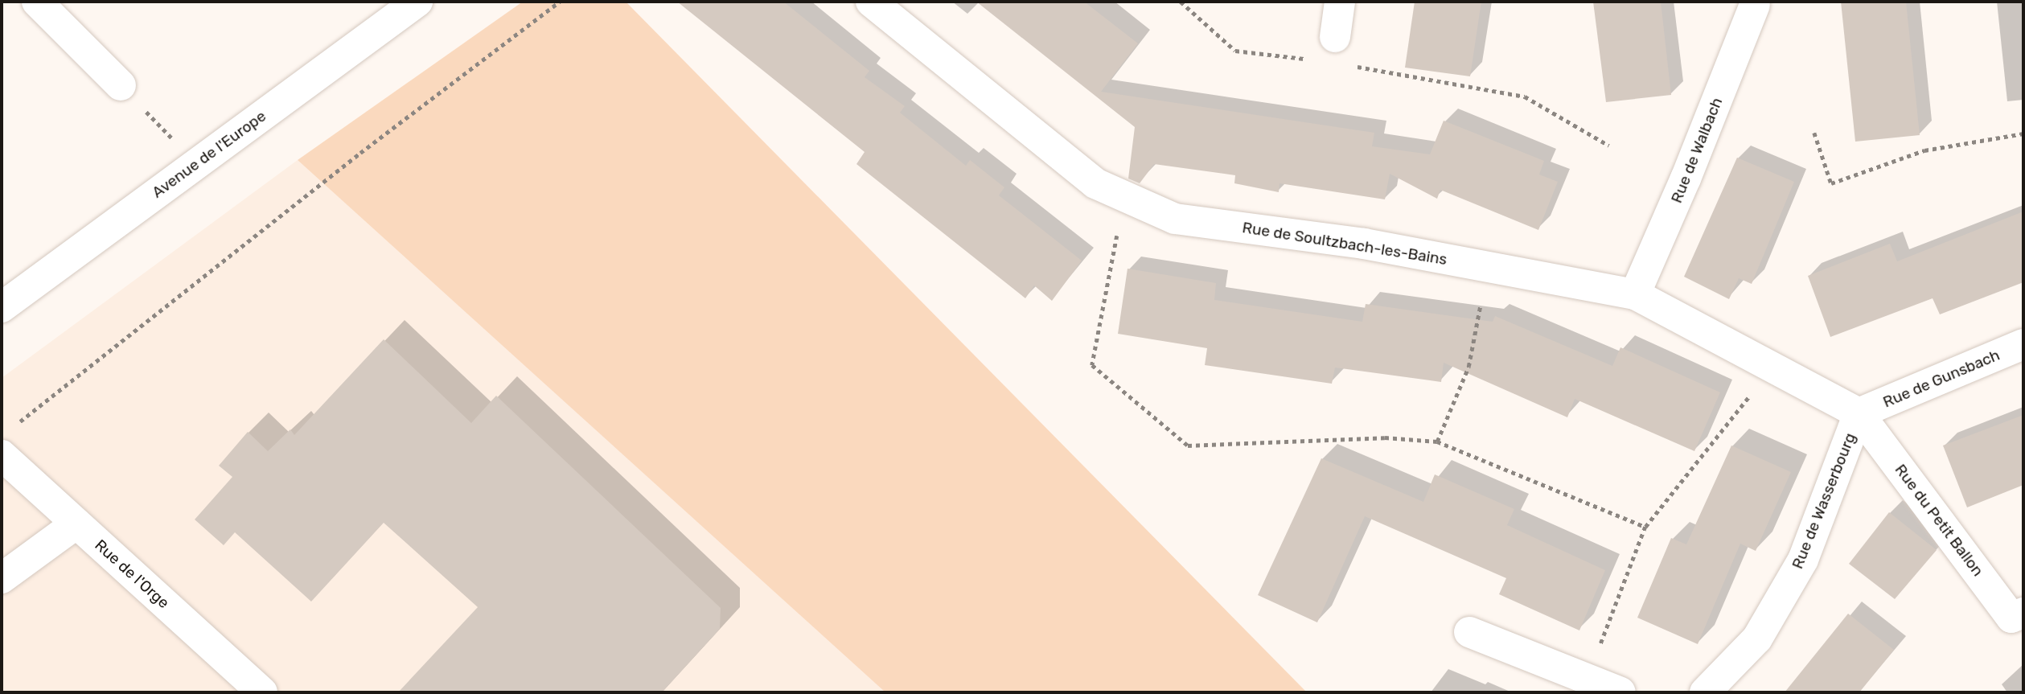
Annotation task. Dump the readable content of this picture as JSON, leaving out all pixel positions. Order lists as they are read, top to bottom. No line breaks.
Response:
{"streets":{"street":["Rue de Walbach","Avenue de l'Europe","Rue de Soultzbach-les-Bains","Rue de Gunsbach","Rue de Wasserbourg","Rue du Petit Ballon","Rue de l'Orge"]},"crossings":[["Rue de Walbach","Rue de Soultzbach-les-Bains"],["Rue de Soultzbach-les-Bains","Rue de Gunsbach"],["Rue de Soultzbach-les-Bains","Rue de Wasserbourg"],["Rue de Soultzbach-les-Bains","Rue du Petit Ballon"],["Rue de Gunsbach","Rue de Wasserbourg"],["Rue de Gunsbach","Rue du Petit Ballon"],["Rue de Wasserbourg","Rue du Petit Ballon"]]}
